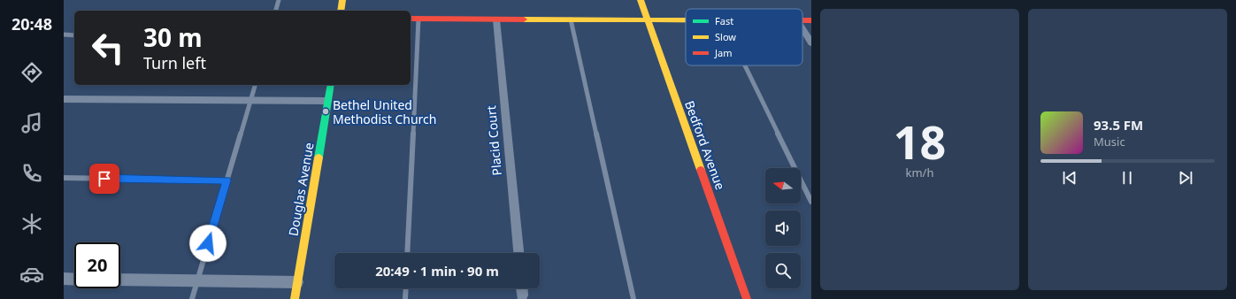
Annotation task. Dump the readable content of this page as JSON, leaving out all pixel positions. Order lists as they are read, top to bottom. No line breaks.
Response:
{"streets":{"street":["Placid Court","Bedford Avenue","Douglas Avenue"]},"places":["Bethel United Methodist Church"],"legend":["Fast","Slow","Jam"],"north":"left","page":{"tabs":"20:48","tile":["18","km/h"],"turn":["30 m","Turn left"],"song":["93.5 FM","Music"],"limit":"20","trip":"20:49 · 1 min · 90 m"}}
